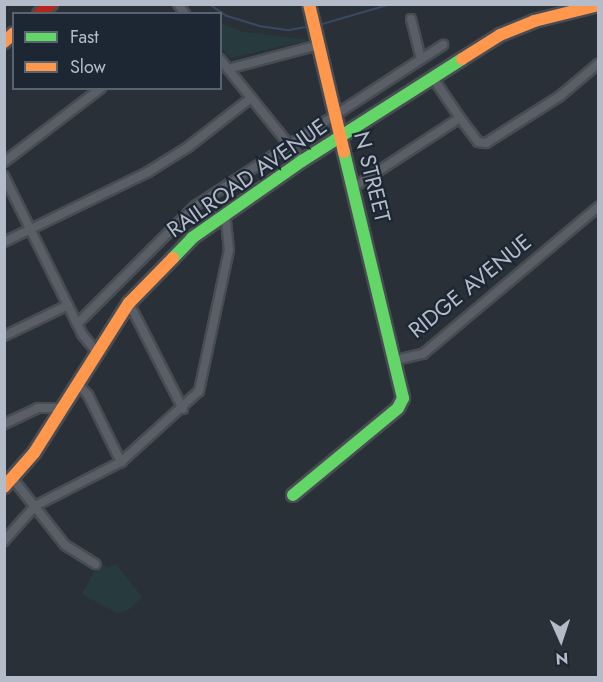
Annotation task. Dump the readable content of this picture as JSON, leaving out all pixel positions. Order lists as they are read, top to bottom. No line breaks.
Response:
{"streets":{"street":["N STREET","RAILROAD AVENUE","RIDGE AVENUE"]},"crossings":[["N STREET","RAILROAD AVENUE"],["N STREET","RIDGE AVENUE"]],"legend":["Fast","Slow"],"north":"bottom"}
